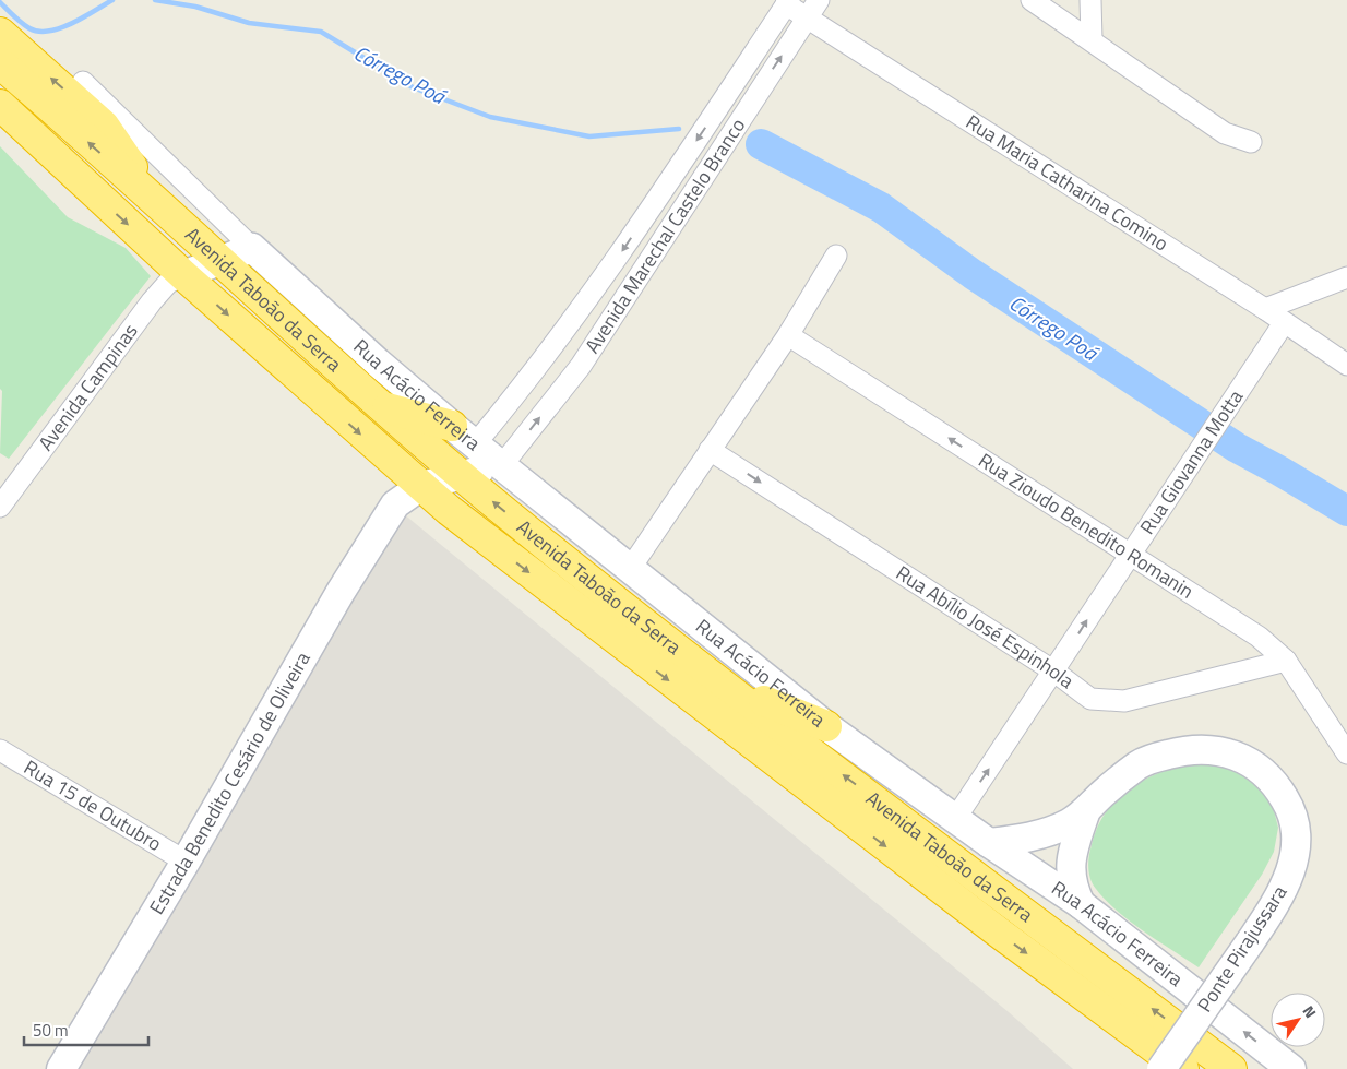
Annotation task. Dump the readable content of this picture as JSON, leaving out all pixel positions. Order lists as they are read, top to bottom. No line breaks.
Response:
{"streets":{"highway":["Avenida Taboão da Serra"],"main road":["Rua Acácio Ferreira","Estrada Benedito Cesário de Oliveira","Ponte Pirajussara"],"street":["Rua Maria Catharina Comino","Avenida Marechal Castelo Branco","Avenida Campinas","Rua Giovanna Motta","Rua Zioudo Benedito Romanin","Rua Abílio José Espinhola","Rua 15 de Outubro"]},"crossings":[["Rua Maria Catharina Comino","Avenida Marechal Castelo Branco"],["Rua Maria Catharina Comino","Rua Giovanna Motta"],["Avenida Marechal Castelo Branco","Rua Acácio Ferreira"],["Avenida Taboão da Serra","Avenida Campinas"],["Avenida Taboão da Serra","Estrada Benedito Cesário de Oliveira"],["Rua Acácio Ferreira","Rua Giovanna Motta"],["Rua Acácio Ferreira","Ponte Pirajussara"],["Rua Giovanna Motta","Rua Zioudo Benedito Romanin"],["Rua Giovanna Motta","Rua Abílio José Espinhola"],["Rua Zioudo Benedito Romanin","Rua Abílio José Espinhola"],["Estrada Benedito Cesário de Oliveira","Rua 15 de Outubro"]],"one_way":["Rua Giovanna Motta","Rua Zioudo Benedito Romanin","Rua Abílio José Espinhola"],"water":["Córrego Poá"],"scale_bar":"50 m","north":"top right"}
